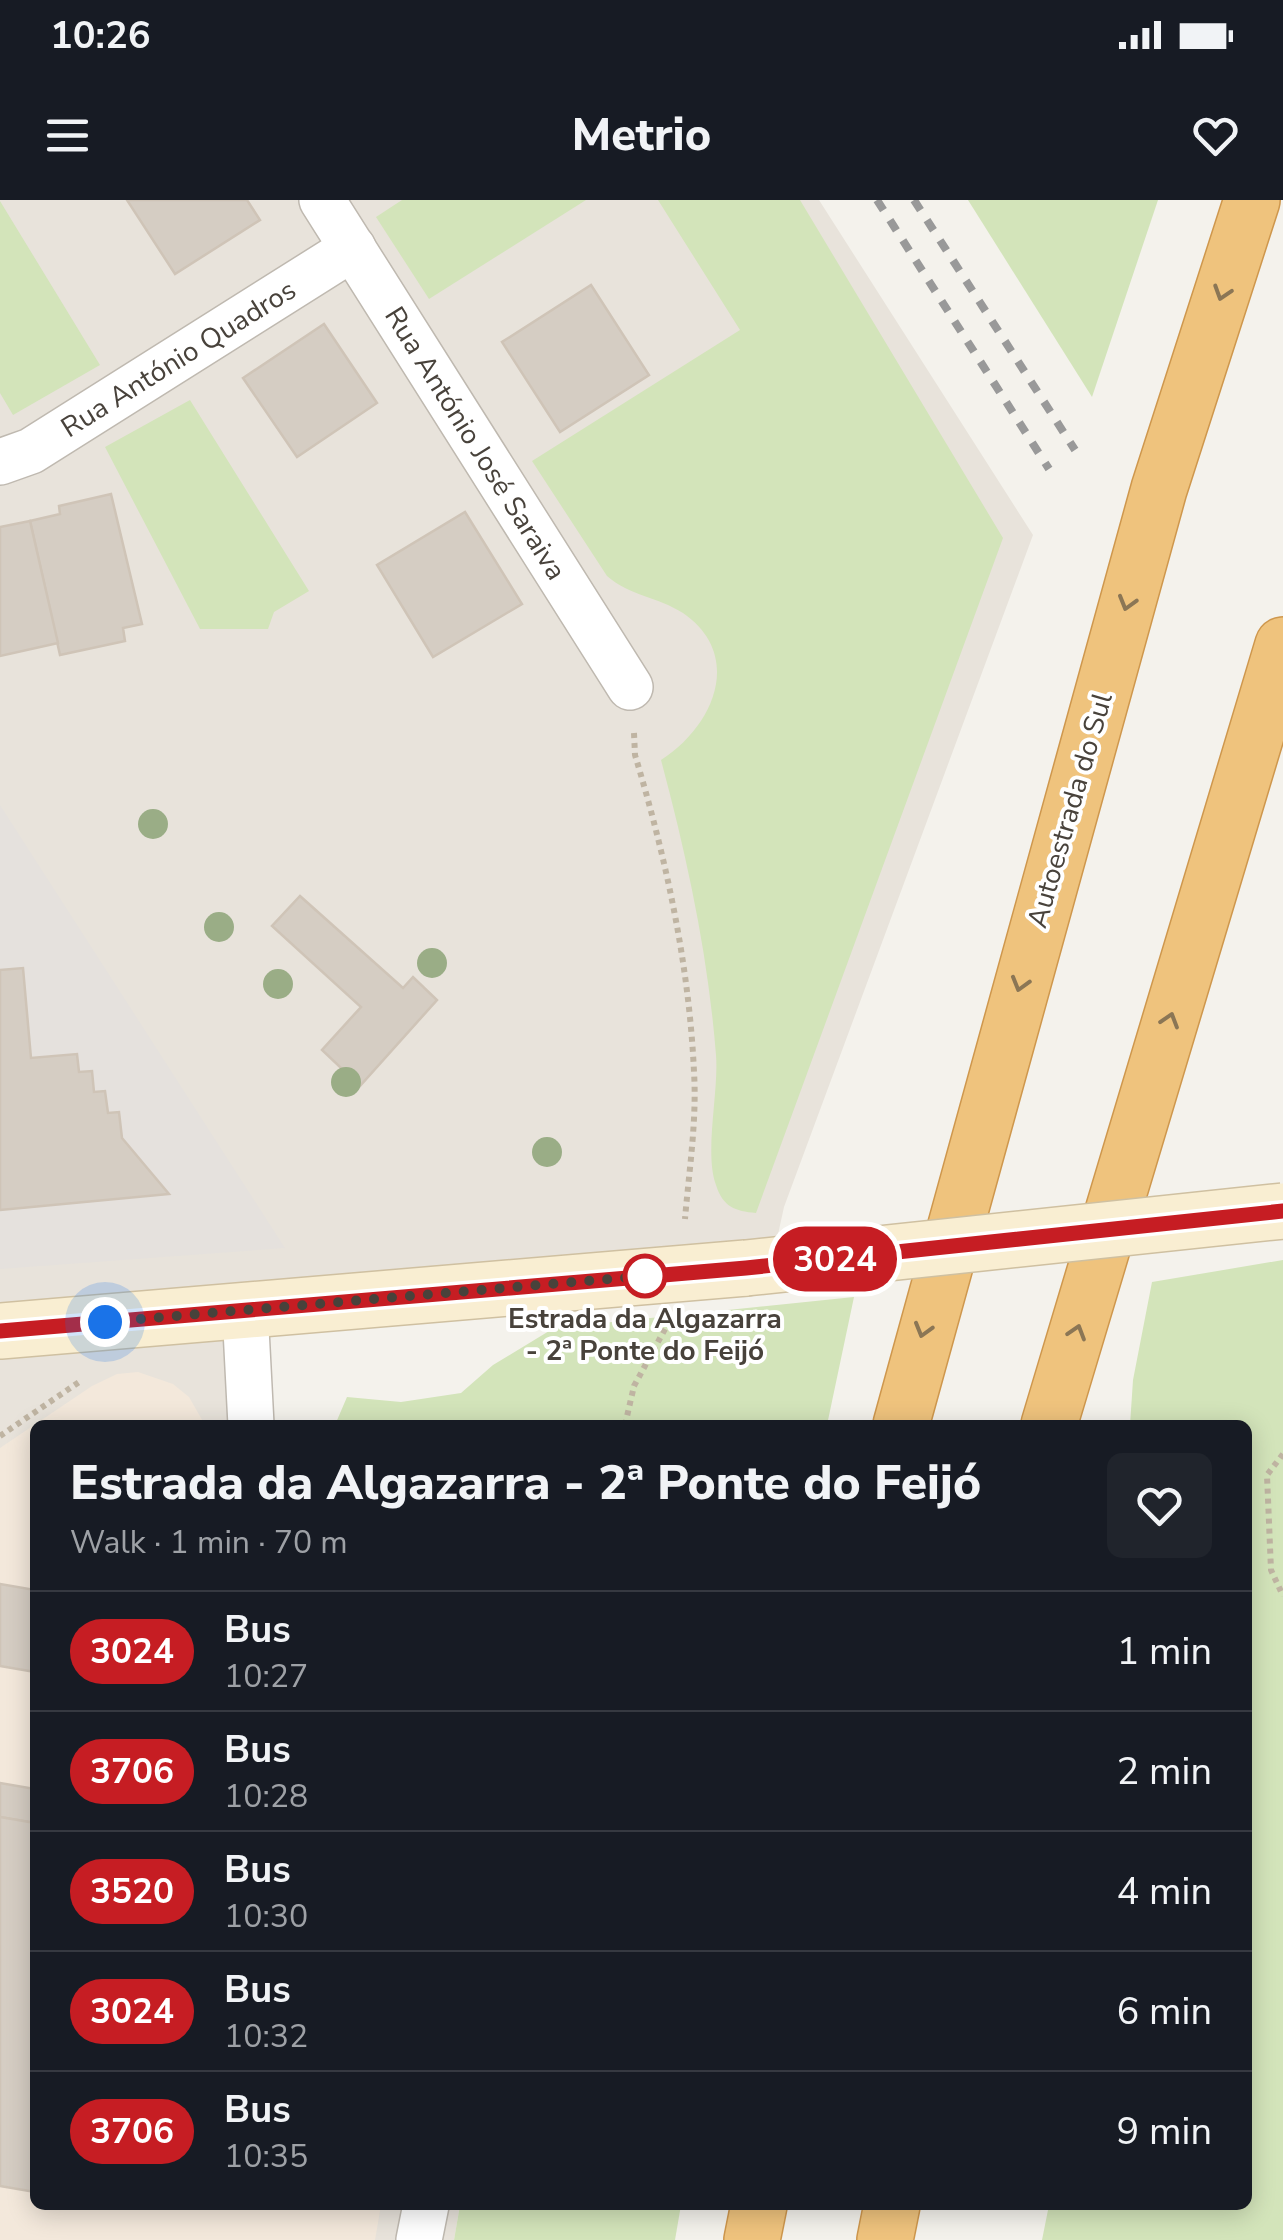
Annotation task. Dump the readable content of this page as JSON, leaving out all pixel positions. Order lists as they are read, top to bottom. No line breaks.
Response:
{"streets":{"highway":["Autoestrada do Sul"],"street":["Rua António Quadros","Rua António José Saraiva"]},"crossings":[["Rua António Quadros","Rua António José Saraiva"]],"places":["Estrada da Algazarra - 2ª Ponte do Feijó"],"lines":["bus line 3024"],"page":{"status":"10:26","header":"Metrio","on_map":"3024","heading":["Estrada da Algazarra - 2ª Ponte do Feijó","Walk · 1 min · 70 m"],"list":[{"mark":"3024","name":"Bus","note":"10:27","value":"1 min"},{"mark":"3706","name":"Bus","note":"10:28","value":"2 min"},{"mark":"3520","name":"Bus","note":"10:30","value":"4 min"},{"mark":"3024","name":"Bus","note":"10:32","value":"6 min"},{"mark":"3706","name":"Bus","note":"10:35","value":"9 min"}]}}
